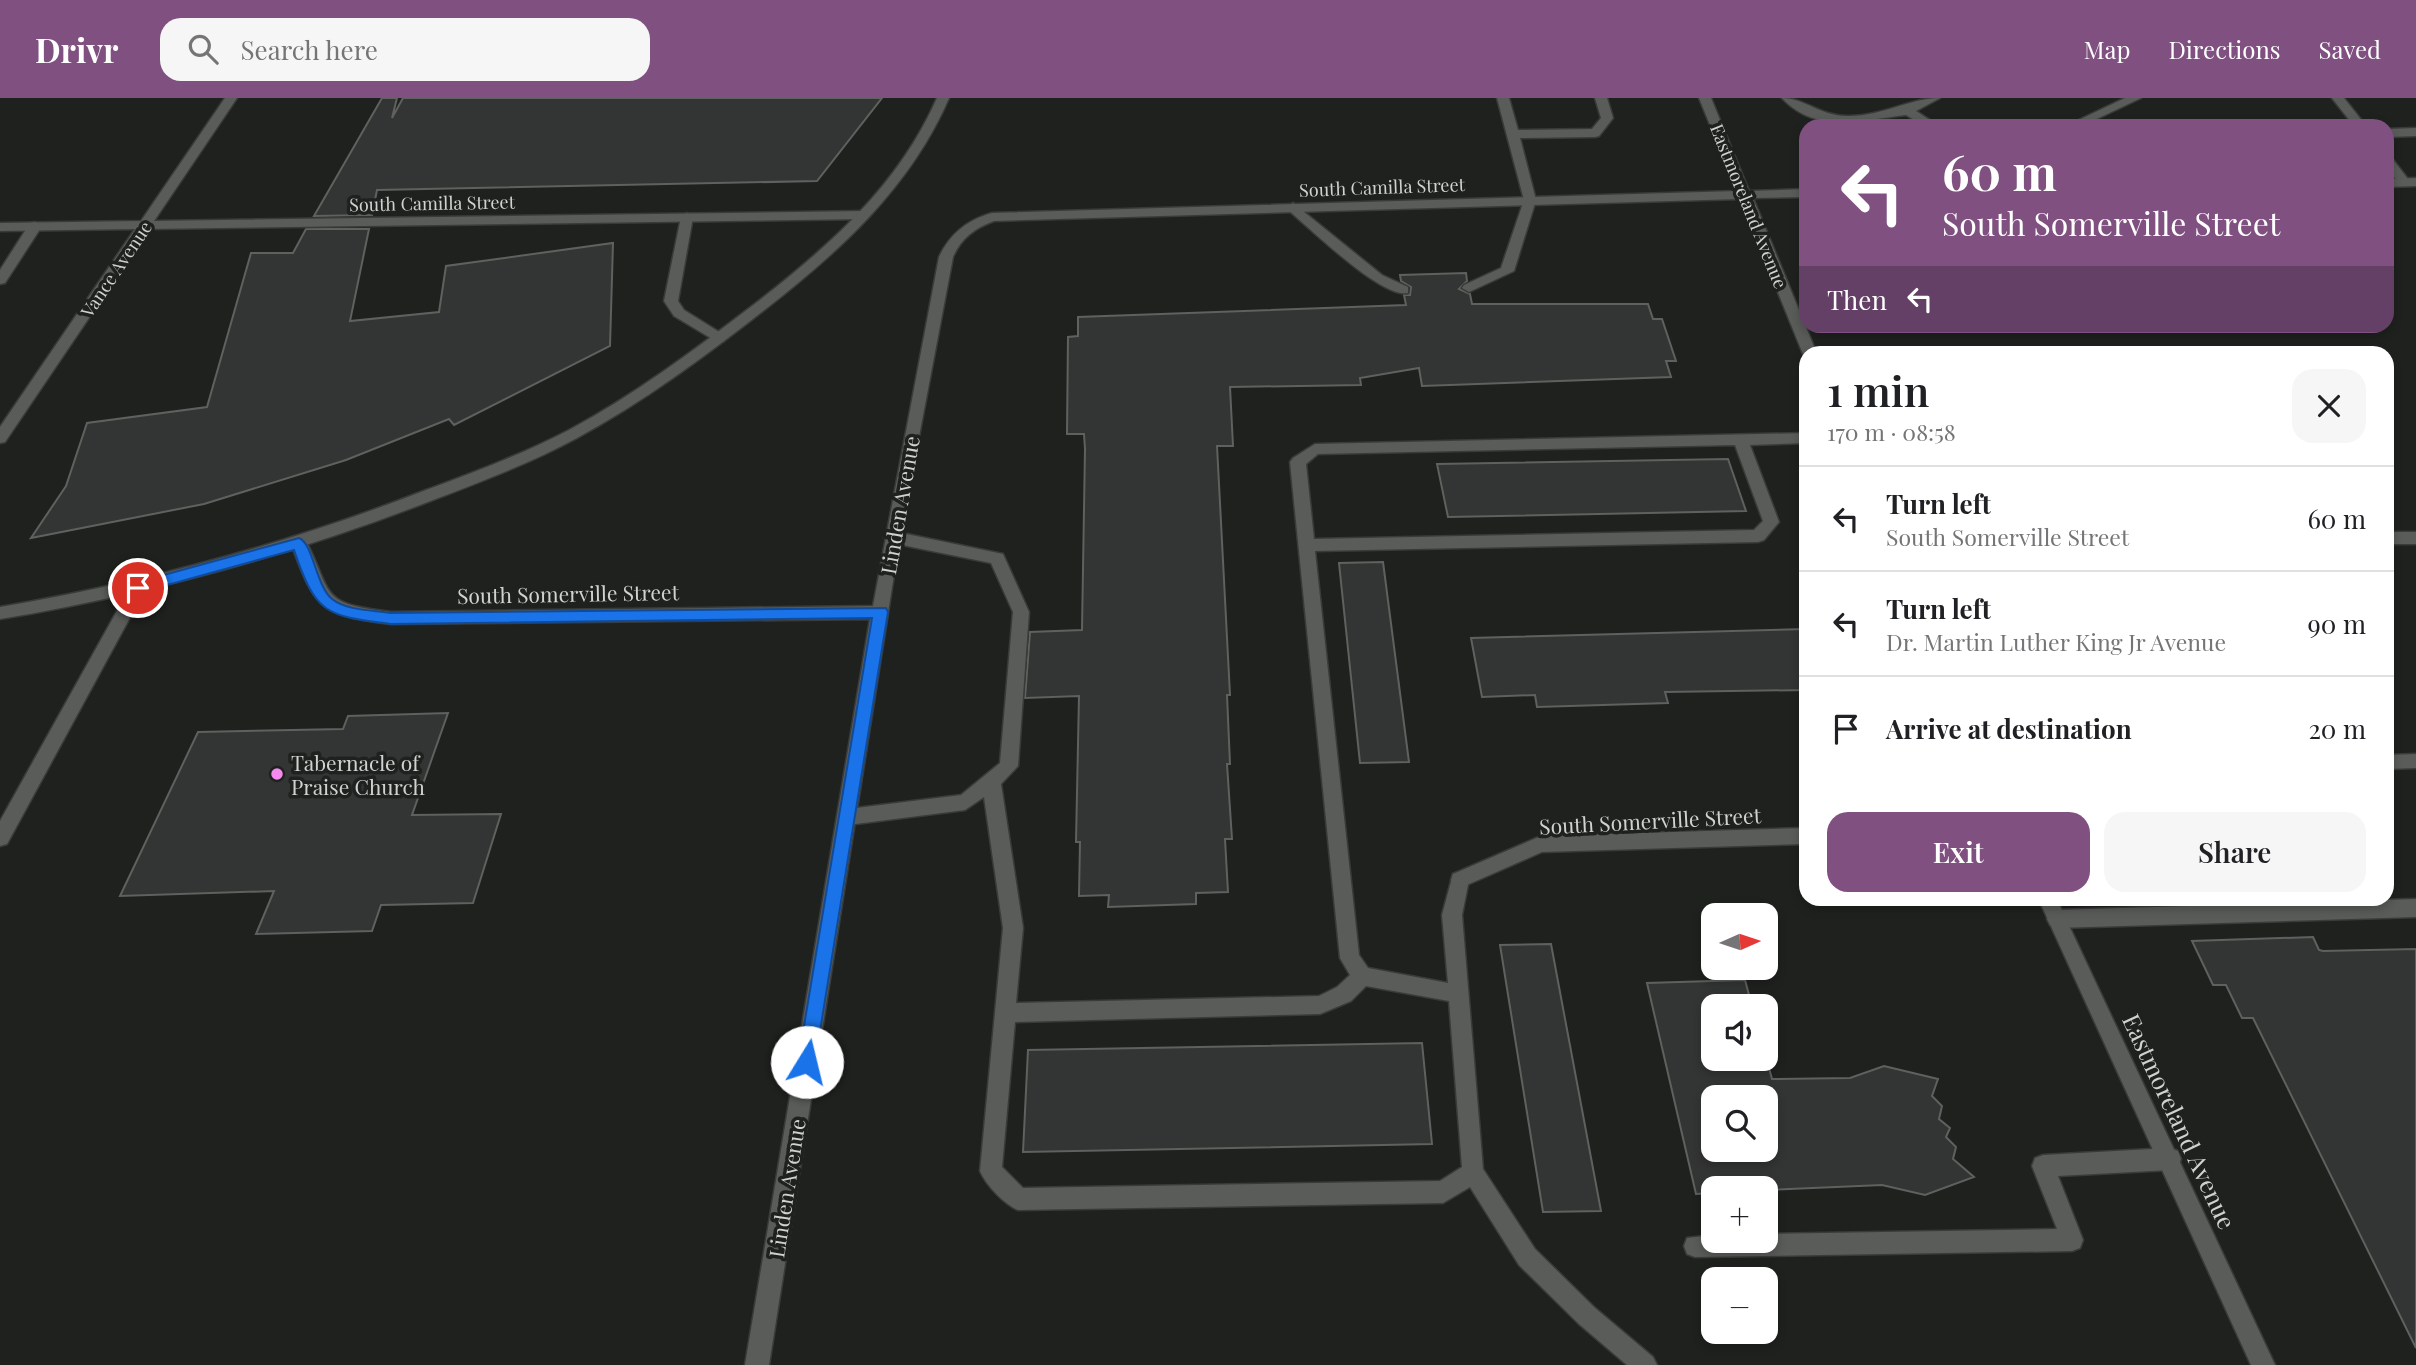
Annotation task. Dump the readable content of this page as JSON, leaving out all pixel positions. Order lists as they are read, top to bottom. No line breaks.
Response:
{"streets":{"street":["South Camilla Street","Eastmoreland Avenue","Vance Avenue","Linden Avenue","South Somerville Street"]},"crossings":[["South Camilla Street","Eastmoreland Avenue"],["South Camilla Street","Vance Avenue"],["South Camilla Street","Linden Avenue"],["Linden Avenue","South Somerville Street"]],"places":["Tabernacle of Praise Church"],"north":"right","page":{"header":"Drivr","search":"Search here","nav":["Map","Directions","Saved"],"turn":["60 m","South Somerville Street"],"then":"Then","heading":["1 min","170 m · 08:58"],"list":[{"name":"Turn left","note":"South Somerville Street","value":"60 m"},{"name":"Turn left","note":"Dr. Martin Luther King Jr Avenue","value":"90 m"},{"name":"Arrive at destination","value":"20 m"}],"buttons":["Exit","Share"],"map_buttons":["+","−"]}}
